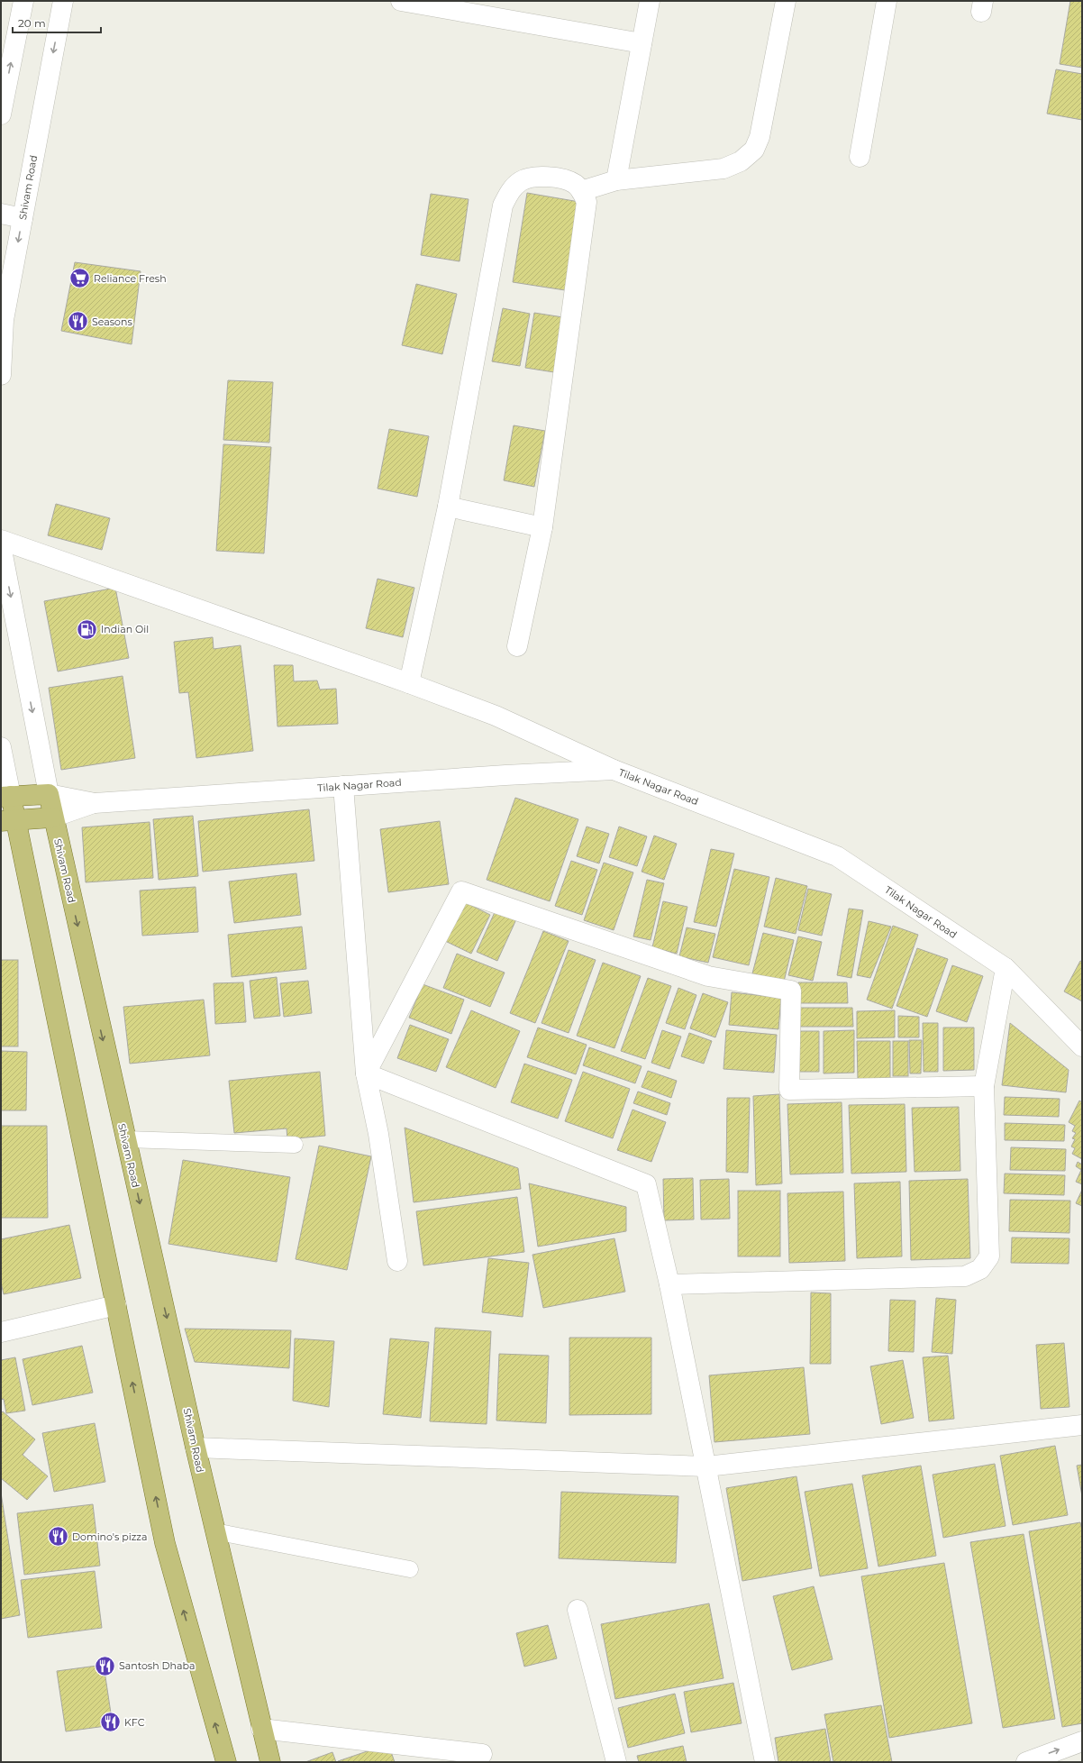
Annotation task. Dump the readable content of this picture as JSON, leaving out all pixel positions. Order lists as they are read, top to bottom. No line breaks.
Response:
{"streets":{"main road":["Shivam Road"],"street":["Tilak Nagar Road"]},"crossings":[["Shivam Road","Tilak Nagar Road"]],"one_way":["Shivam Road"],"places":{"supermarket":["Reliance Fresh"],"restaurant":["Seasons","Domino's pizza","Santosh Dhaba","KFC"],"fuel station":["Indian Oil"]},"scale_bar":"20 m"}
